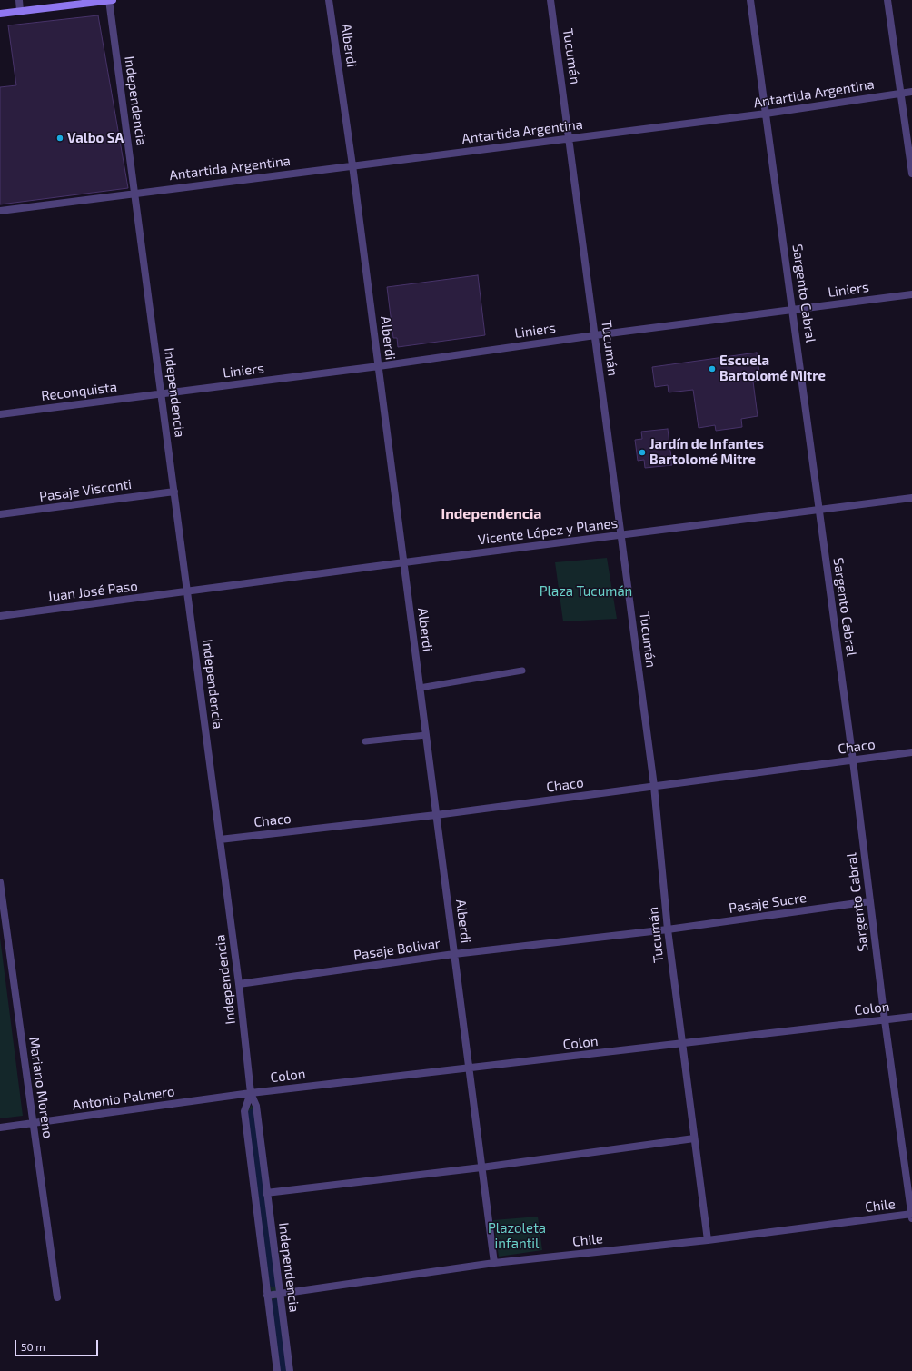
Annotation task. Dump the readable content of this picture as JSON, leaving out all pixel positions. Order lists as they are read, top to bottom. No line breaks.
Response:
{"streets":{"street":["Alberdi","Tucumán","Antartida Argentina","Independencia","Liniers","Sargento Cabral","Reconquista","Pasaje Visconti","Vicente López y Planes","Juan José Paso","Chaco","Pasaje Sucre","Pasaje Bolivar","Colon","Mariano Moreno","Antonio Palmero","Chile"]},"crossings":[["Alberdi","Antartida Argentina"],["Alberdi","Liniers"],["Alberdi","Vicente López y Planes"],["Alberdi","Chaco"],["Alberdi","Pasaje Bolivar"],["Alberdi","Colon"],["Alberdi","Chile"],["Tucumán","Antartida Argentina"],["Tucumán","Liniers"],["Tucumán","Vicente López y Planes"],["Tucumán","Chaco"],["Tucumán","Pasaje Sucre"],["Tucumán","Pasaje Bolivar"],["Tucumán","Colon"],["Tucumán","Chile"],["Antartida Argentina","Independencia"],["Antartida Argentina","Sargento Cabral"],["Independencia","Liniers"],["Independencia","Reconquista"],["Independencia","Pasaje Visconti"],["Independencia","Vicente López y Planes"],["Independencia","Juan José Paso"],["Independencia","Chaco"],["Independencia","Pasaje Bolivar"],["Independencia","Colon"],["Independencia","Antonio Palmero"],["Independencia","Chile"],["Liniers","Sargento Cabral"],["Liniers","Reconquista"],["Sargento Cabral","Vicente López y Planes"],["Sargento Cabral","Chaco"],["Sargento Cabral","Pasaje Sucre"],["Sargento Cabral","Colon"],["Sargento Cabral","Chile"],["Vicente López y Planes","Juan José Paso"],["Pasaje Sucre","Pasaje Bolivar"],["Colon","Antonio Palmero"],["Mariano Moreno","Antonio Palmero"]],"districts":["Independencia"],"parks":["Plaza Tucumán","Plazoleta infantil"],"places":["Valbo SA","Escuela Bartolomé Mitre","Jardín de Infantes Bartolomé Mitre"],"scale_bar":"50 m"}
